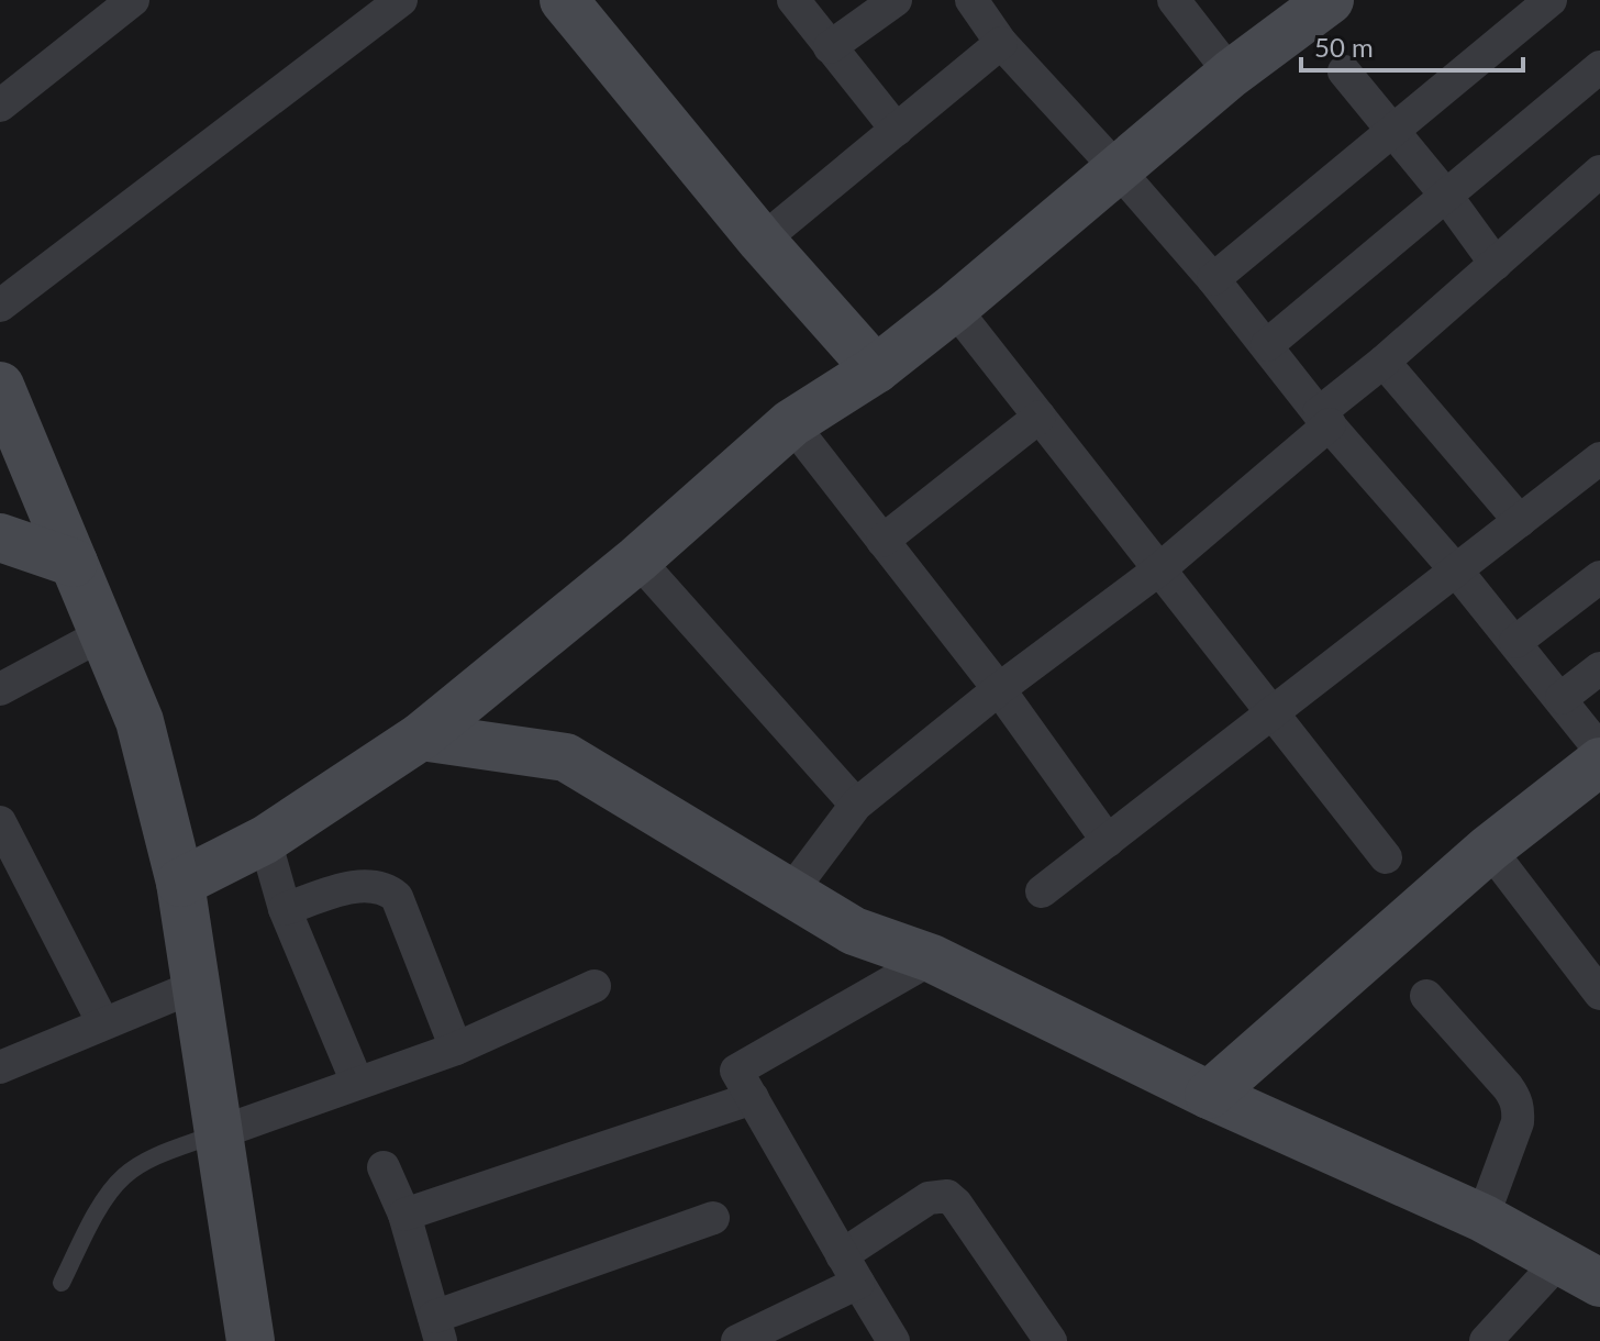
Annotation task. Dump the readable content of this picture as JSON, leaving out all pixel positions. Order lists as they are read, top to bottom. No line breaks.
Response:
{"scale_bar":"50 m"}
